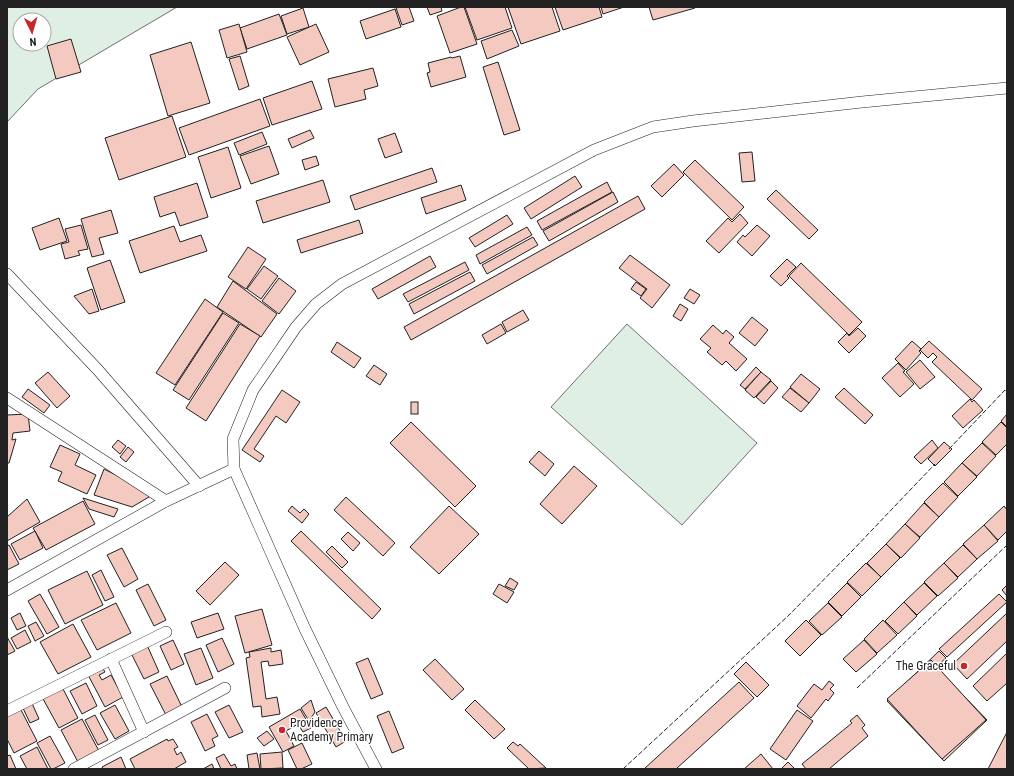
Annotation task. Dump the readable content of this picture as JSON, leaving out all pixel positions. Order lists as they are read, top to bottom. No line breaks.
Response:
{"places":["The Graceful","Providence Academy Primary"],"north":"bottom"}
